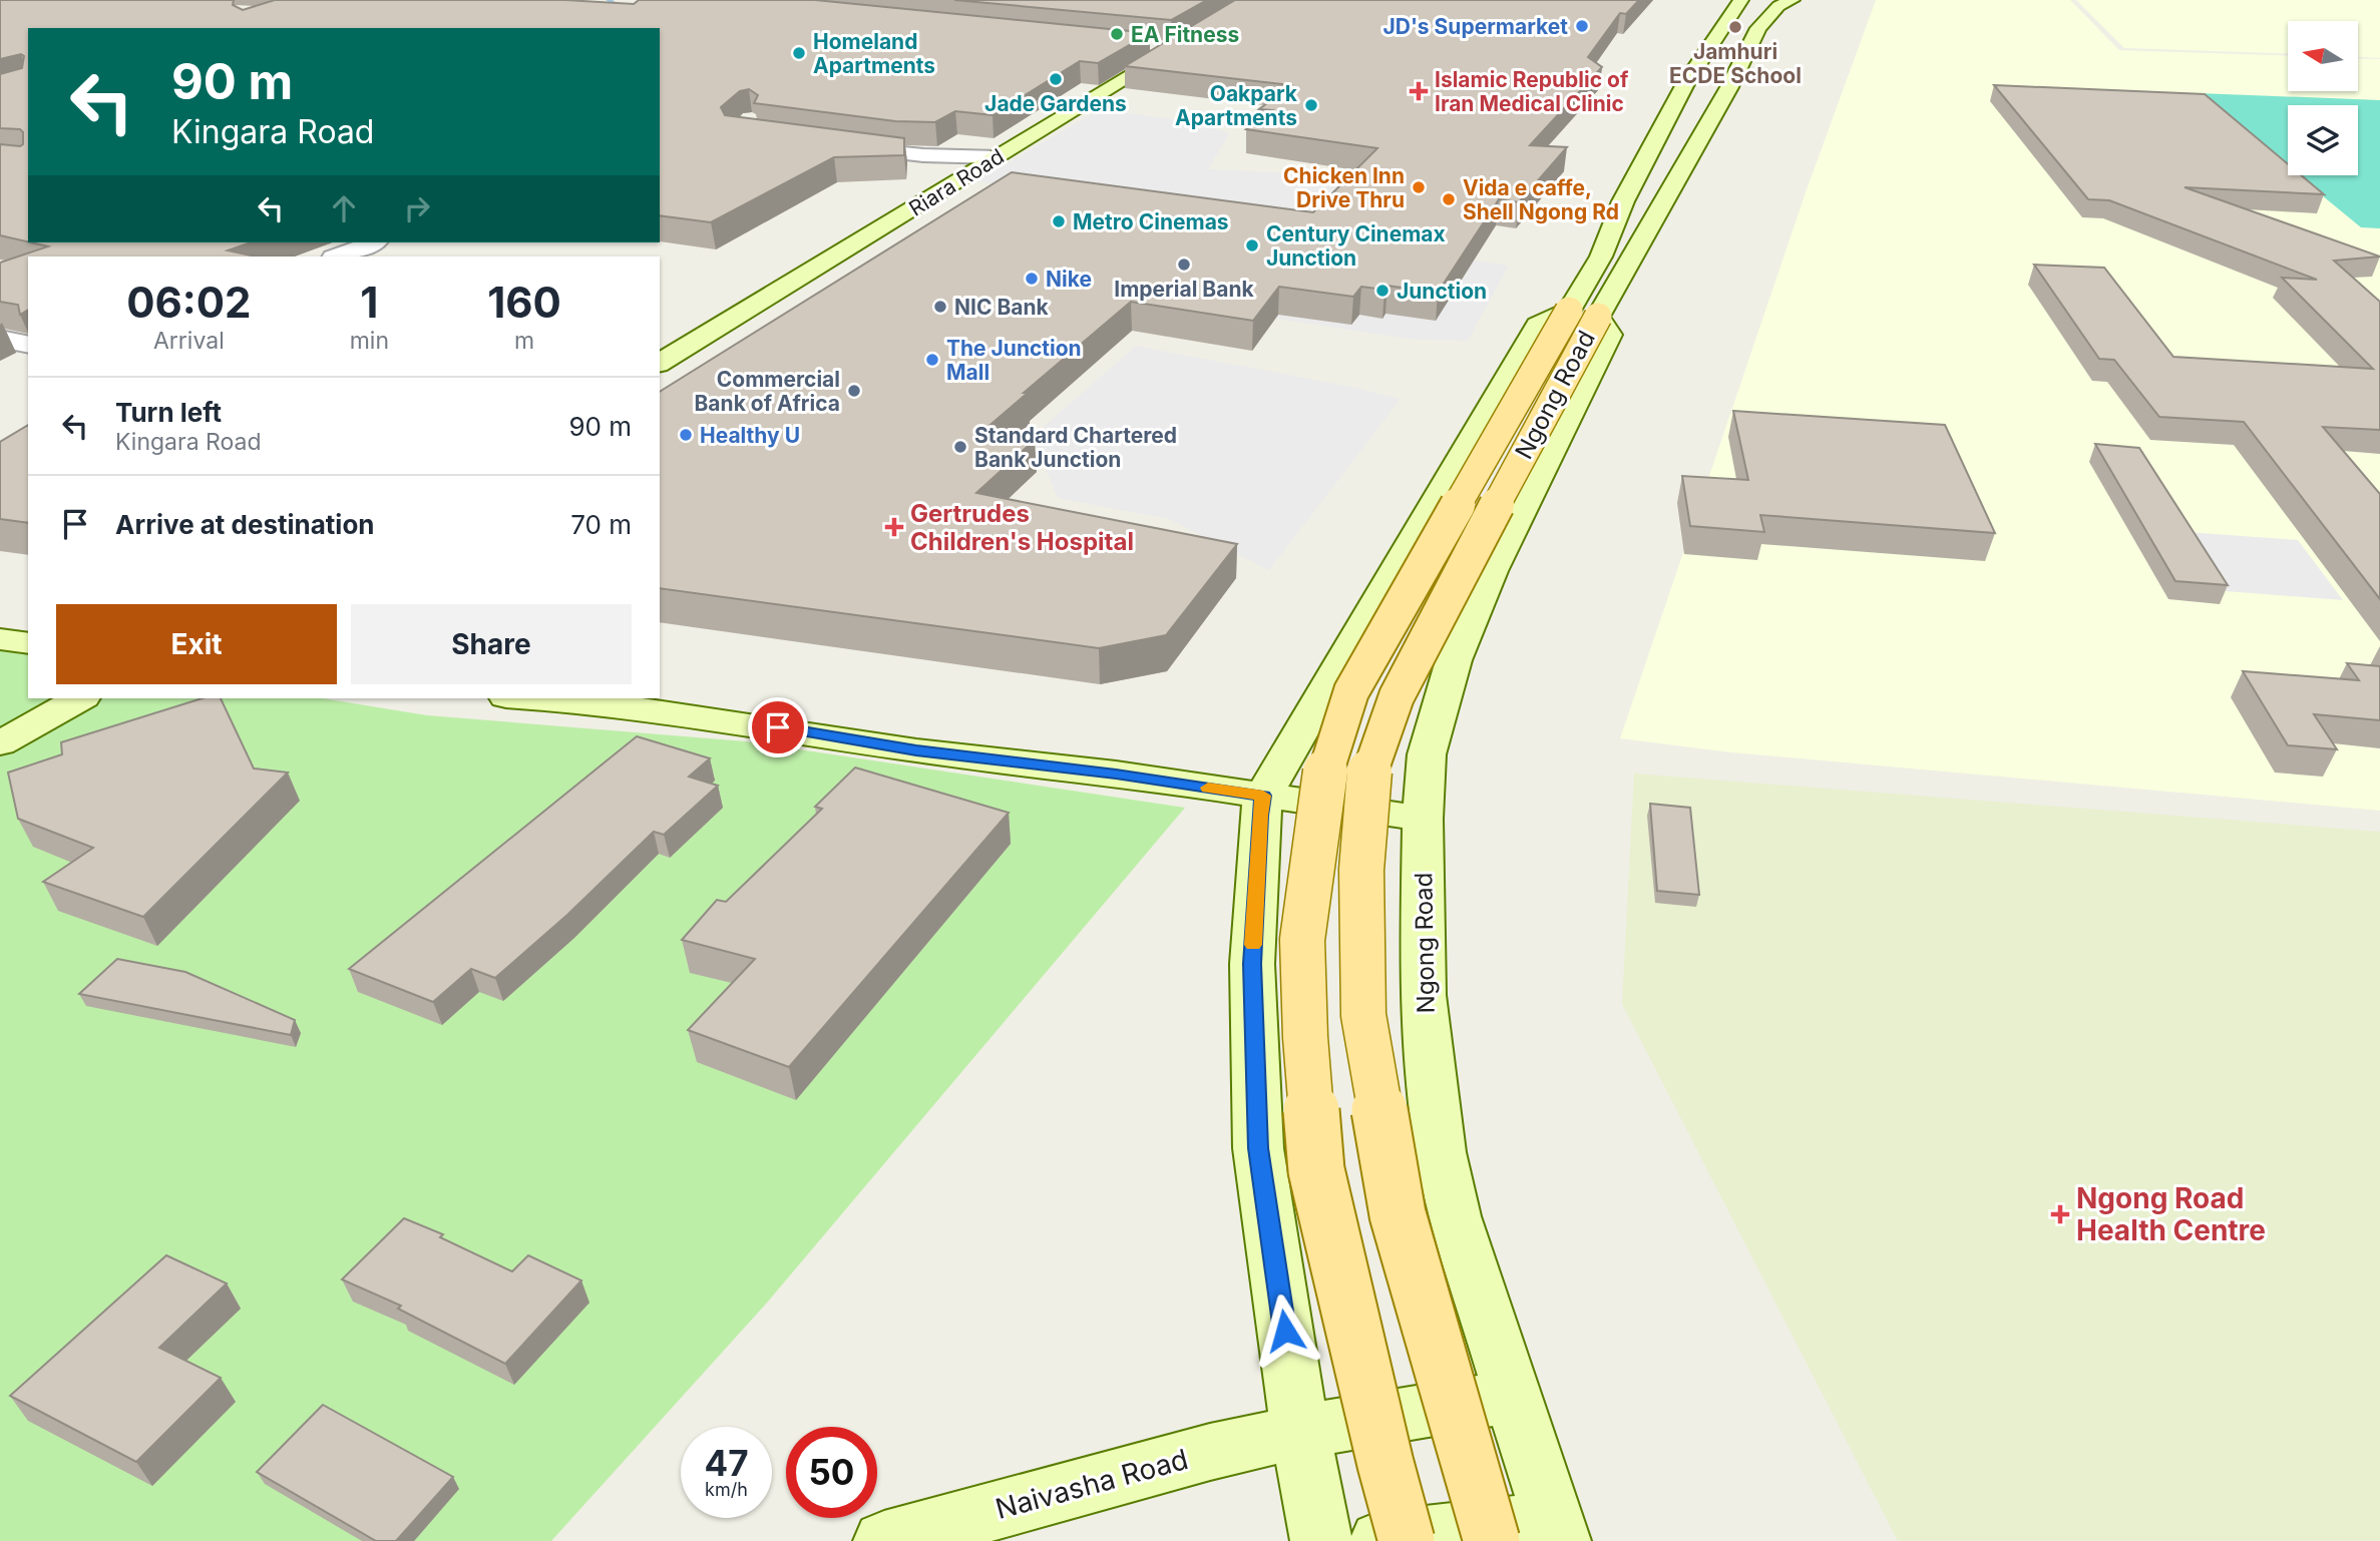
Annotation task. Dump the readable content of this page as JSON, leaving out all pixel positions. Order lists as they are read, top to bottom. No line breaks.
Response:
{"streets":{"main road":["Riara Road","Ngong Road","Naivasha Road"]},"crossings":[["Ngong Road","Naivasha Road"]],"places":{"other":["JD's Supermarket","Jamhuri ECDE School","EA Fitness","Homeland Apartments","Jade Gardens","Oakpark Apartments","Chicken Inn Drive Thru","Vida e caffe, Shell Ngong Rd","Metro Cinemas","Century Cinemax Junction","Imperial Bank","Nike","Junction","NIC Bank","The Junction Mall","Commercial Bank of Africa","Healthy U","Standard Chartered Bank Junction"],"health":["Islamic Republic of Iran Medical Clinic","Gertrudes Children's Hospital","Ngong Road Health Centre"]},"north":"left","page":{"turn":["90 m","Kingara Road"],"eta":["06:02","Arrival","1","min","160","m"],"list":[{"name":"Turn left","note":"Kingara Road","value":"90 m"},{"name":"Arrive at destination","value":"70 m"}],"buttons":["Exit","Share"],"speed":"47 km/h","limit":"50"}}
